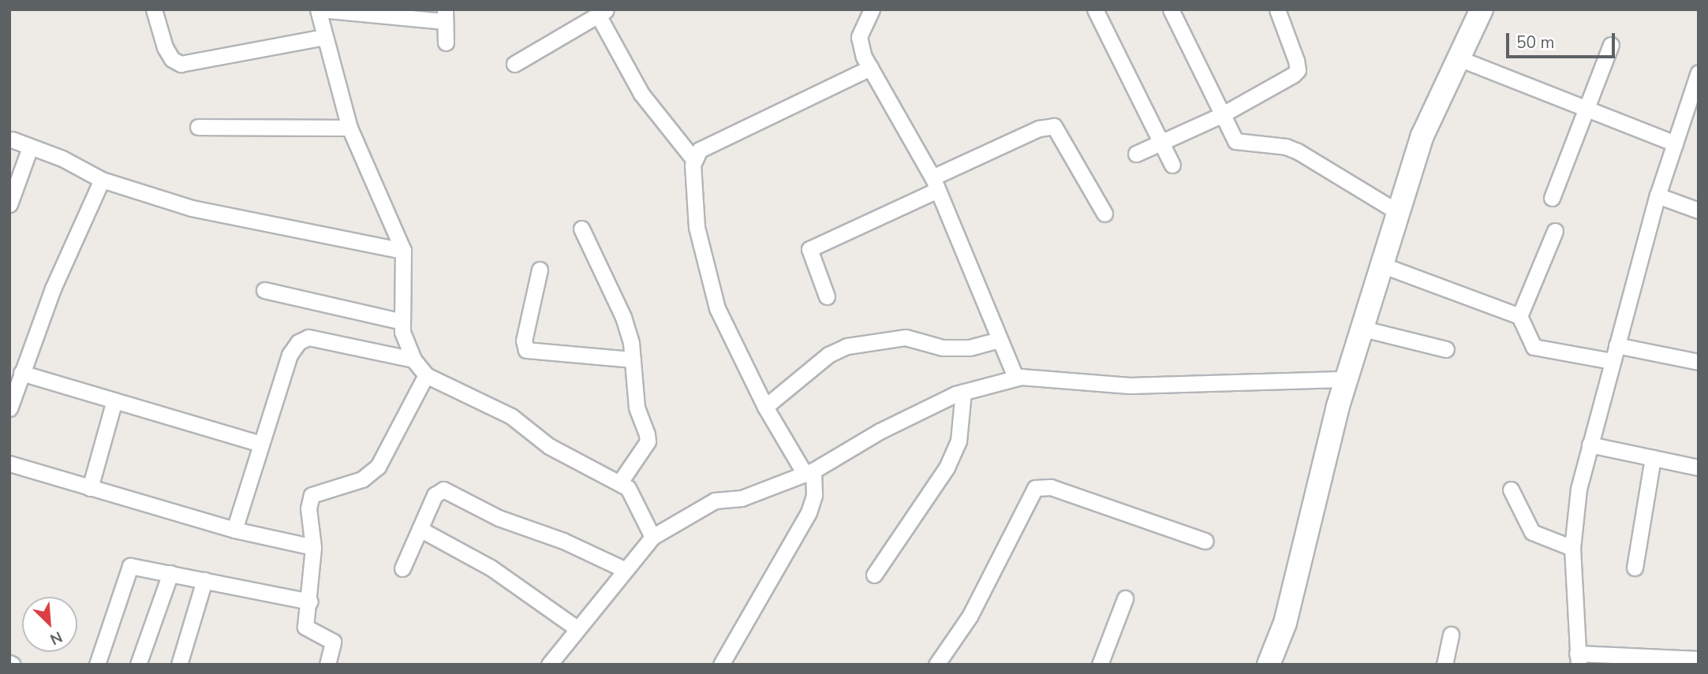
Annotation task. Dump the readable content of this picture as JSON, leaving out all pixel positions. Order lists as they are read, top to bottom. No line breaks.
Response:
{"scale_bar":"50 m","north":"bottom right"}
